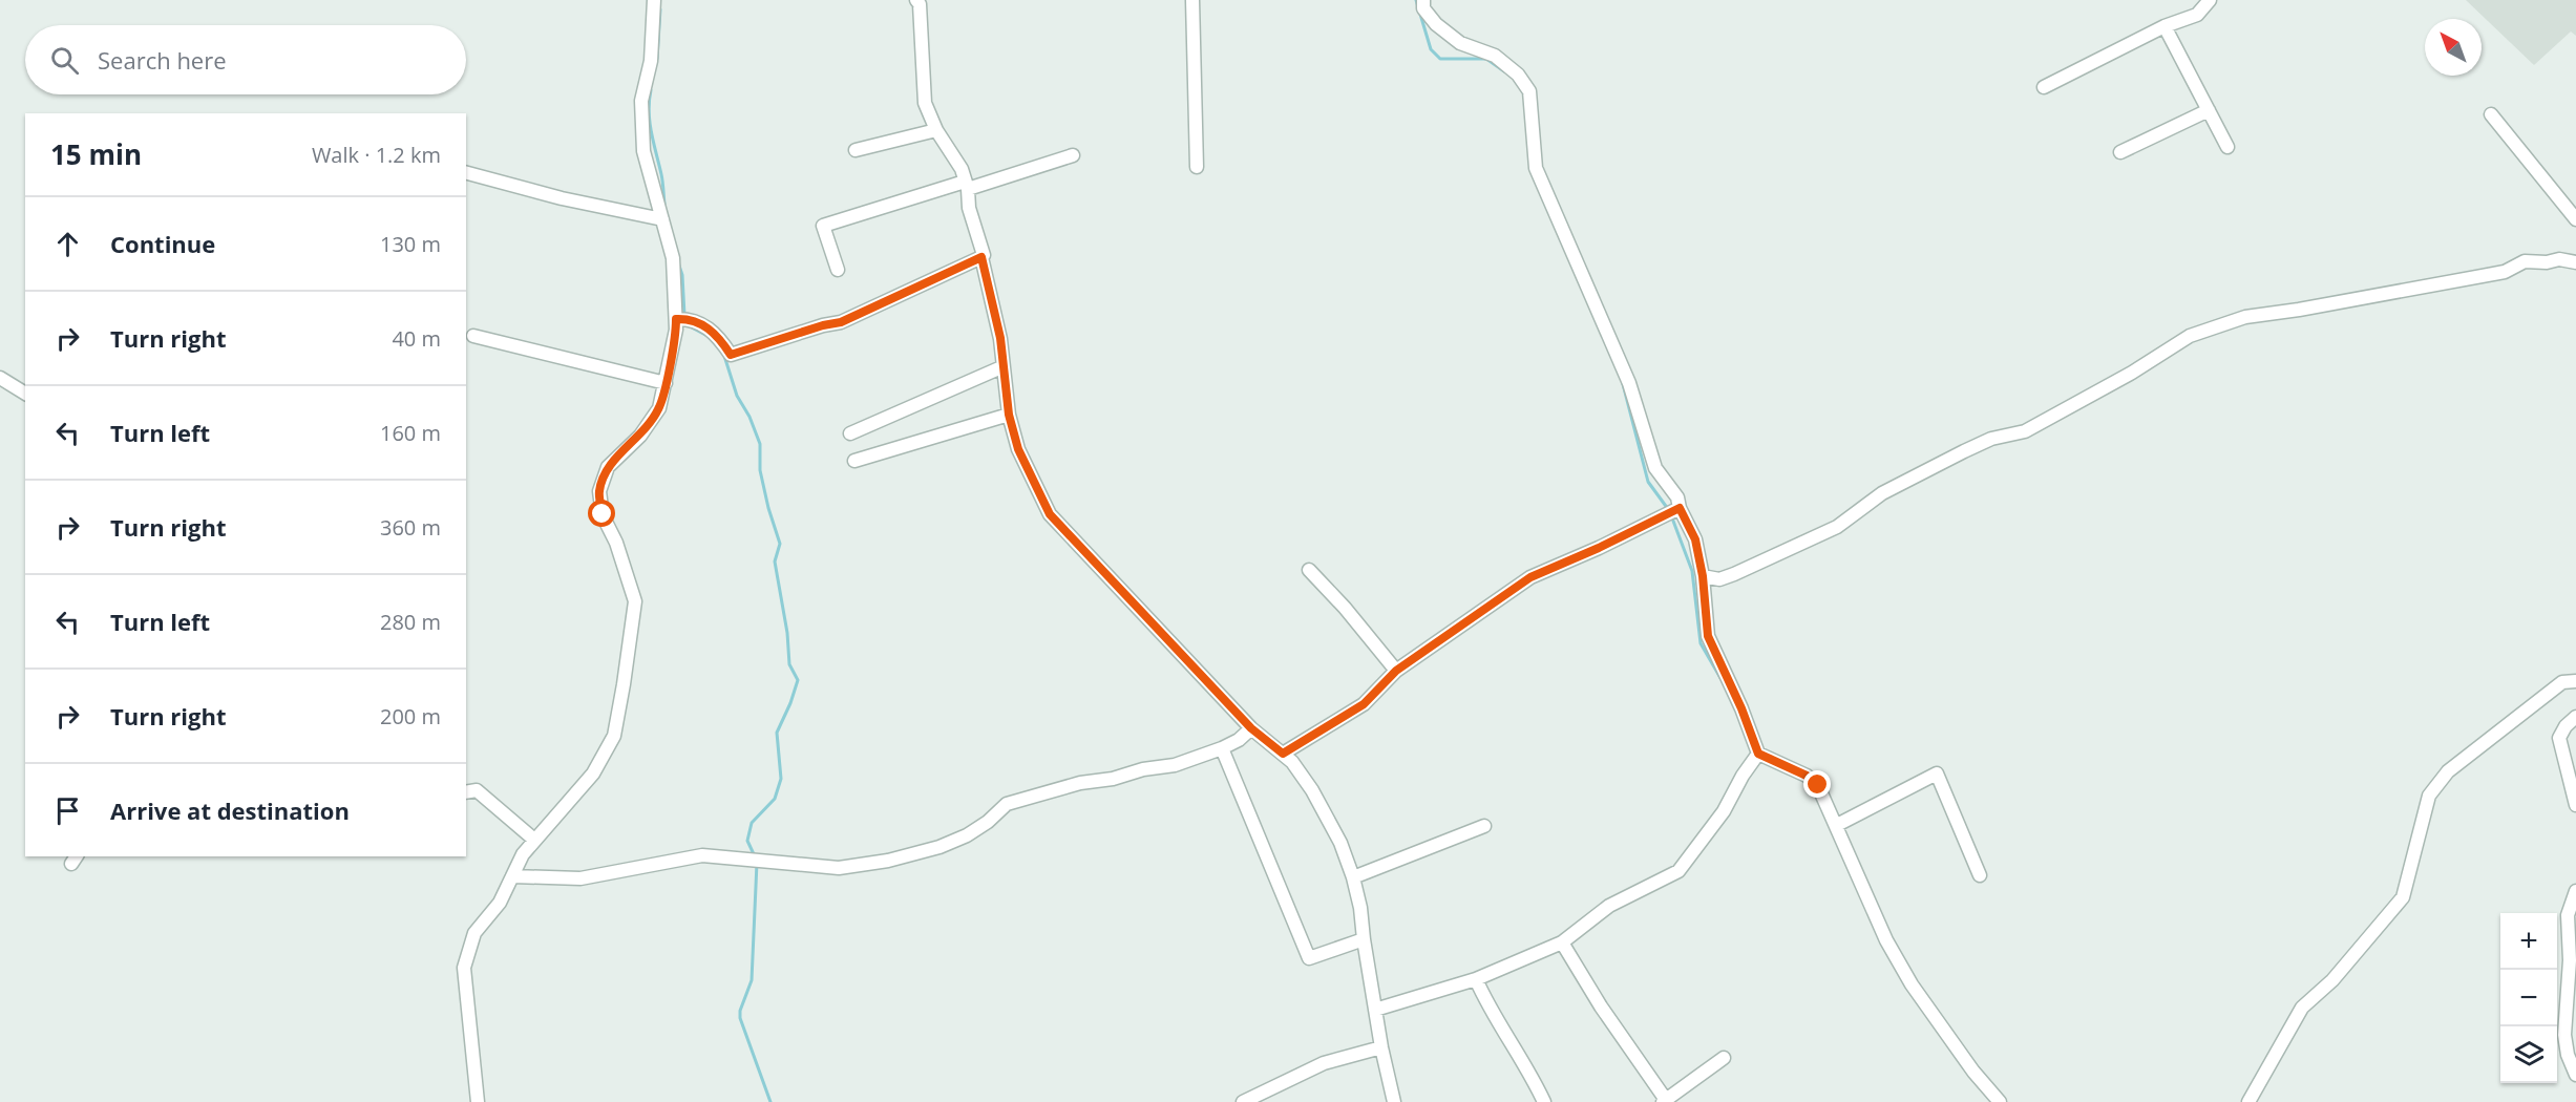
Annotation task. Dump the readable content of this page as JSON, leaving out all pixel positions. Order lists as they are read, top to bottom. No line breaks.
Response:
{"north":"top left","page":{"search":"Search here","heading":["15 min","Walk · 1.2 km"],"list":[["Continue","130 m"],["Turn right","40 m"],["Turn left","160 m"],["Turn right","360 m"],["Turn left","280 m"],["Turn right","200 m"],"Arrive at destination"],"map_buttons":["+","−"]}}
